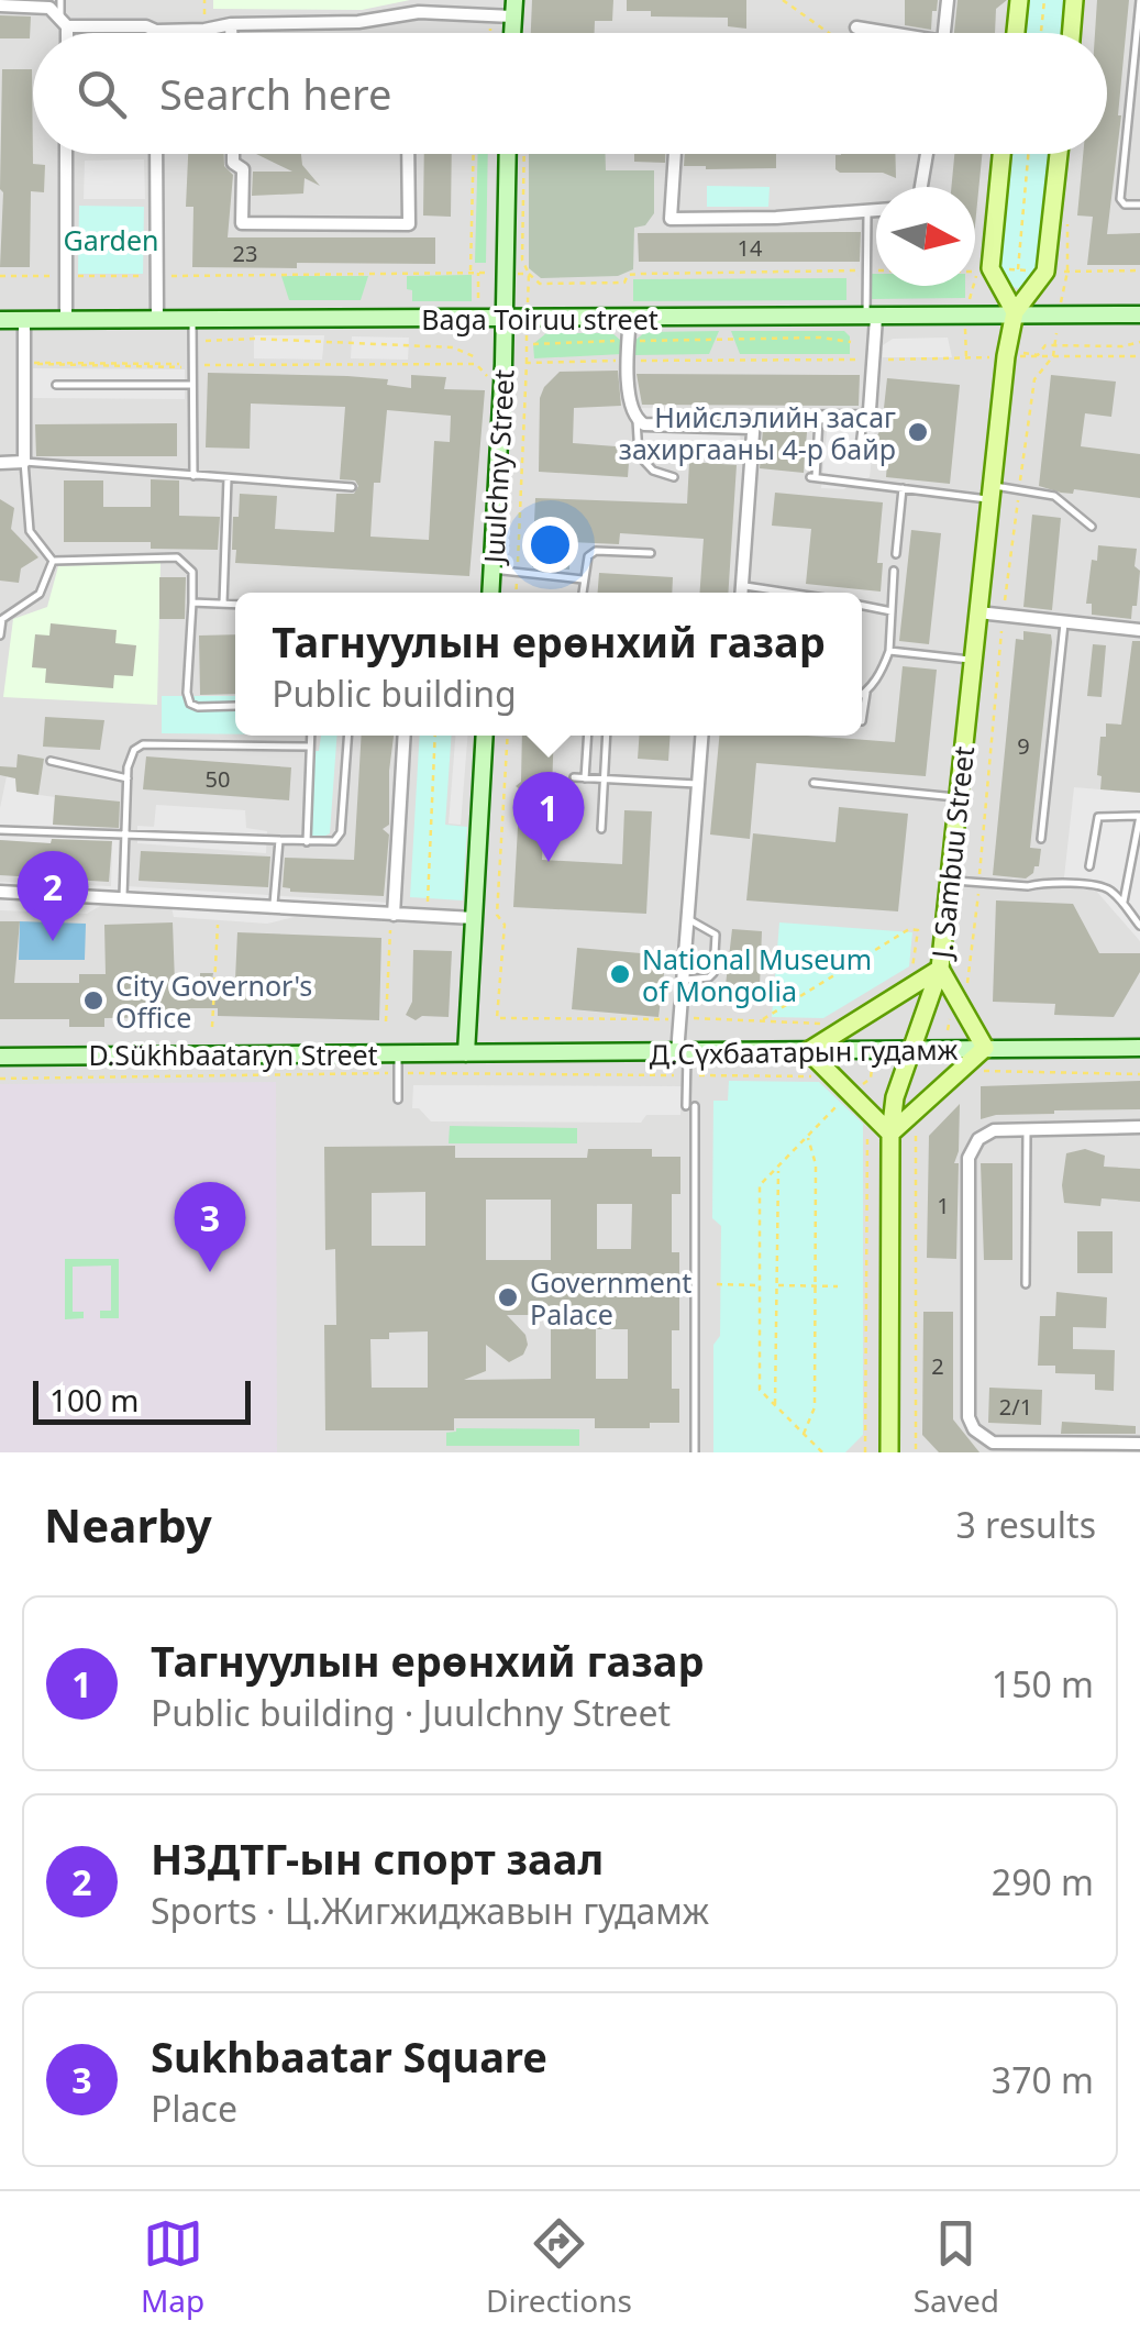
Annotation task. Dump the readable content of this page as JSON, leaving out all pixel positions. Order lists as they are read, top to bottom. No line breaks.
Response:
{"streets":{"main road":["Baga Toiruu street","Juulchny Street","J. Sambuu Street","Д.Сүхбаатарын гудамж","D.Sükhbaataryn Street"]},"crossings":[["Baga Toiruu street","Juulchny Street"],["Baga Toiruu street","J. Sambuu Street"],["J. Sambuu Street","Д.Сүхбаатарын гудамж"],["Д.Сүхбаатарын гудамж","D.Sükhbaataryn Street"]],"parks":["Garden"],"places":["Нийслэлийн засаг захиргааны 4-р байр","National Museum of Mongolia","City Governor's Office","Government Palace"],"house_numbers":["14","23","9","50","1","2","2/1"],"scale_bar":"100 m","north":"right","page":{"search":"Search here","popup":["Тагнуулын ерөнхий газар","Public building"],"pins":["1","2","3"],"scale":"100 m","heading":["Nearby","3 results"],"list":[{"mark":"1","name":"Тагнуулын ерөнхий газар","note":"Public building · Juulchny Street","value":"150 m"},{"mark":"2","name":"НЗДТГ-ын спорт заал","note":"Sports · Ц.Жигжиджавын гудамж","value":"290 m"},{"mark":"3","name":"Sukhbaatar Square","note":"Place","value":"370 m"}],"nav":["Map","Directions","Saved"]}}
